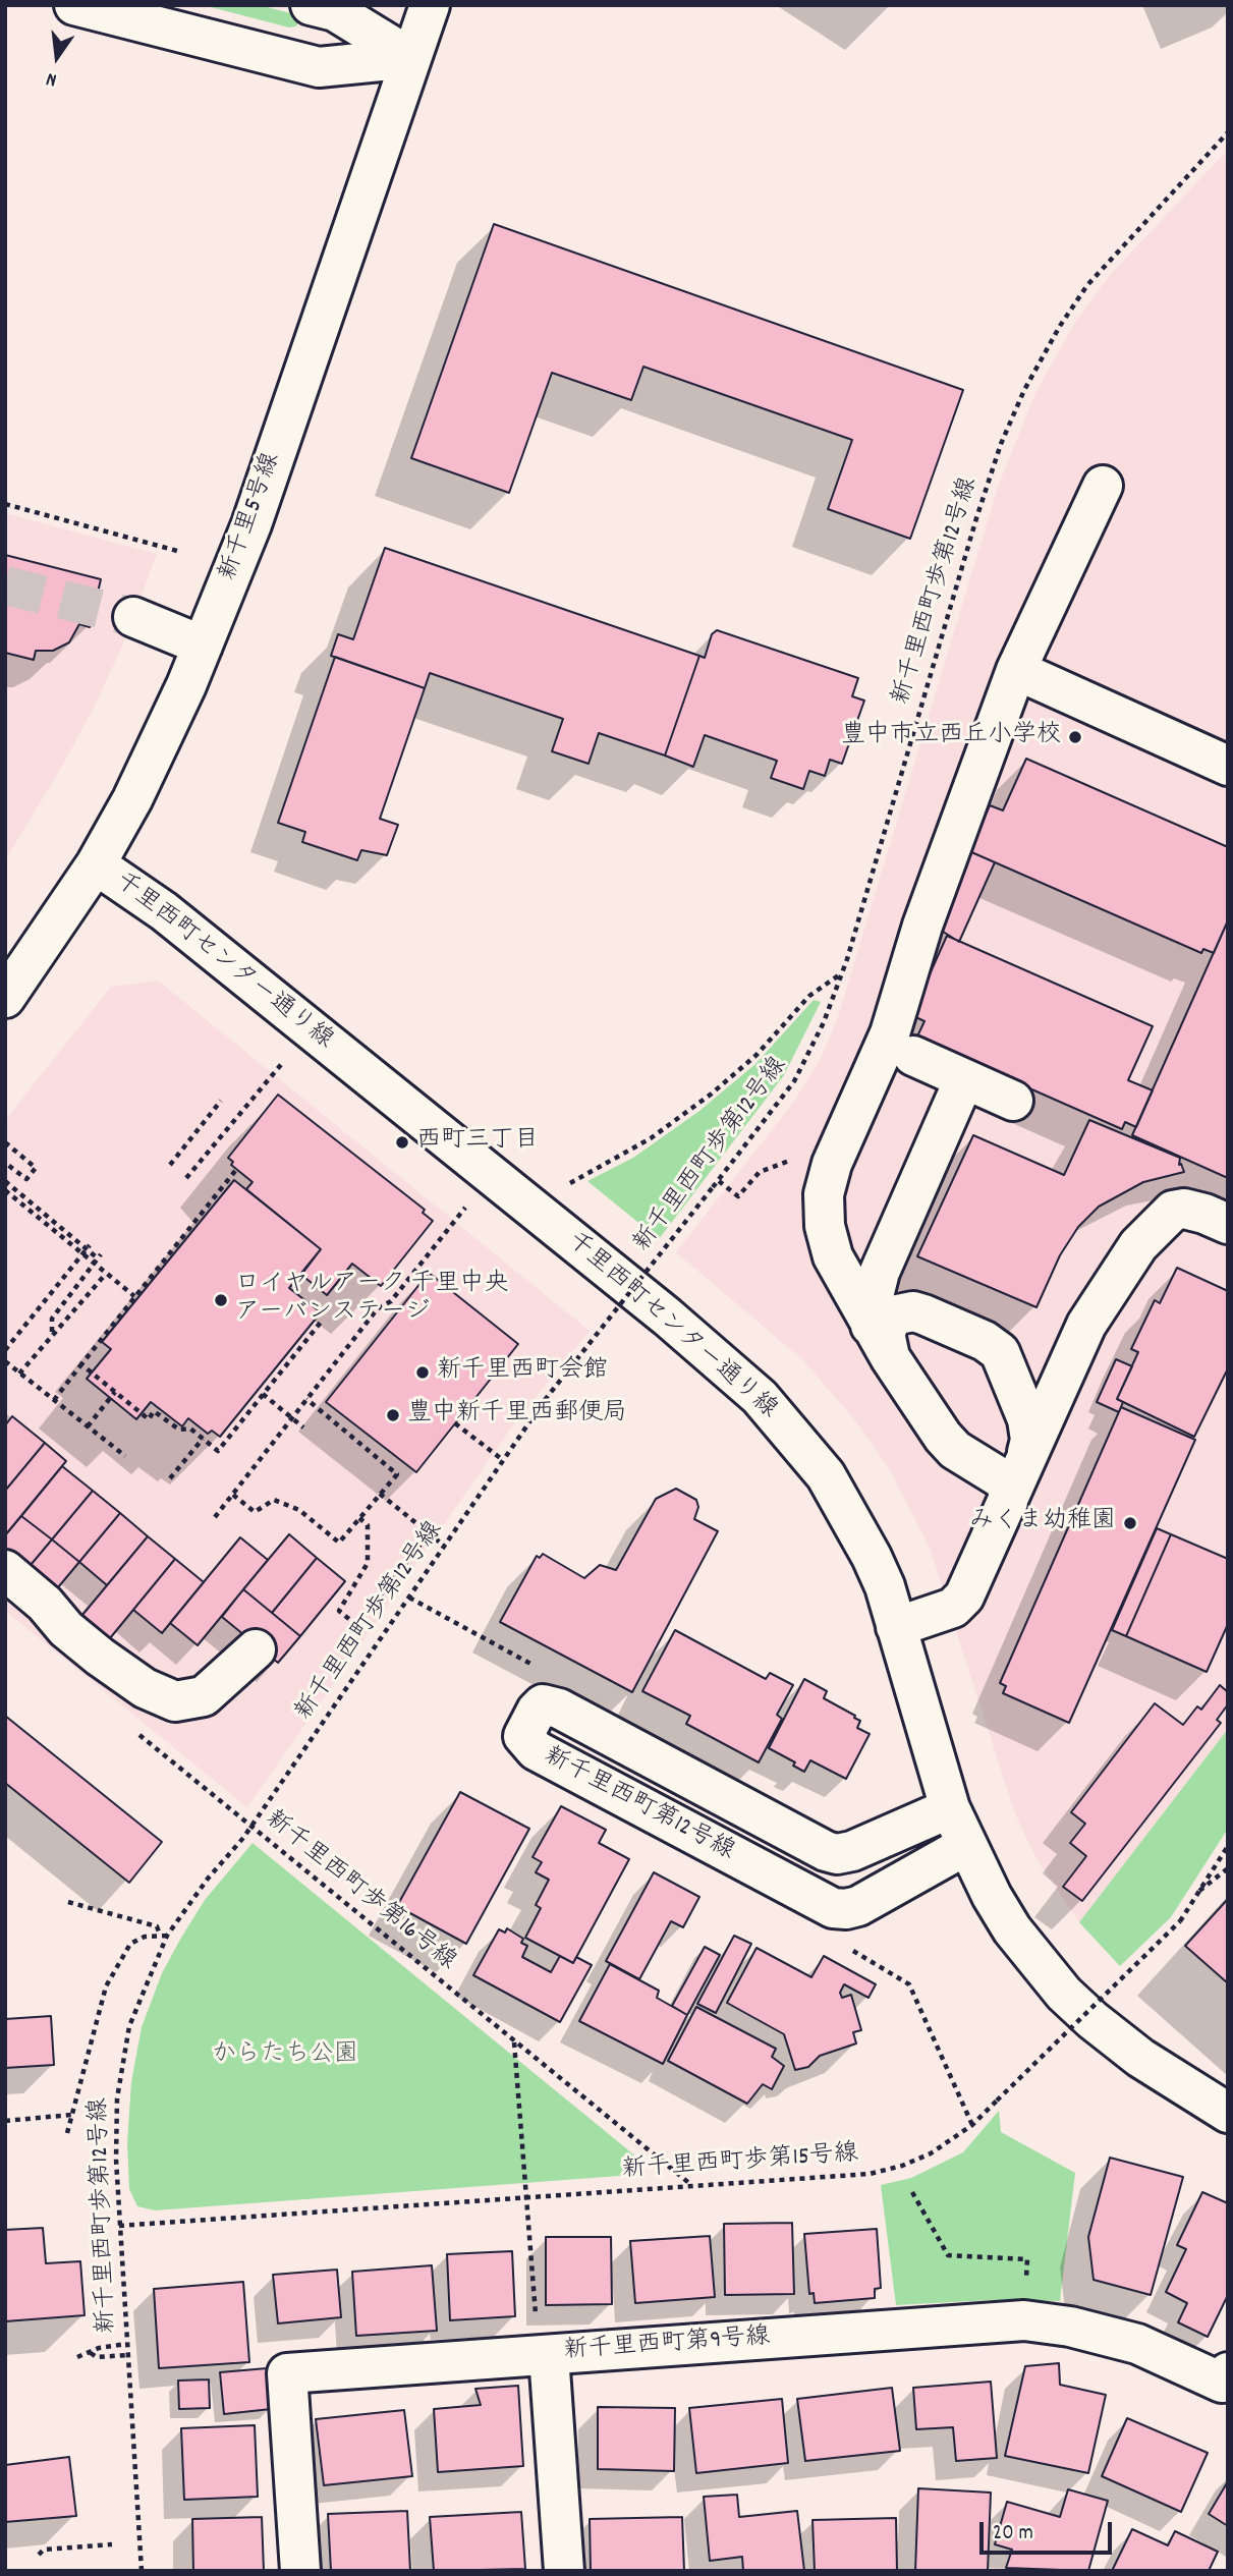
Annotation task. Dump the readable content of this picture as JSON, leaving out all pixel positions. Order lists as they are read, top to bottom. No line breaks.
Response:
{"streets":{"street":["新千里5号線","千里西町センター通り線","新千里西町第12号線","新千里西町第9号線"],"path":["新千里西町歩第12号線","新千里西町歩第16号線","新千里西町歩第15号線"]},"crossings":[["新千里5号線","千里西町センター通り線"],["新千里西町歩第12号線","新千里西町歩第16号線"],["新千里西町歩第12号線","新千里西町歩第15号線"],["千里西町センター通り線","新千里西町第12号線"],["新千里西町歩第16号線","新千里西町歩第15号線"]],"parks":["からたち公園"],"places":["豊中市立西丘小学校","西町三丁目","ロイヤルアーク 千里中央 アーバンステージ","新千里西町会館","豊中新千里西郵便局","みくま幼稚園"],"scale_bar":"20 m","north":"bottom"}
